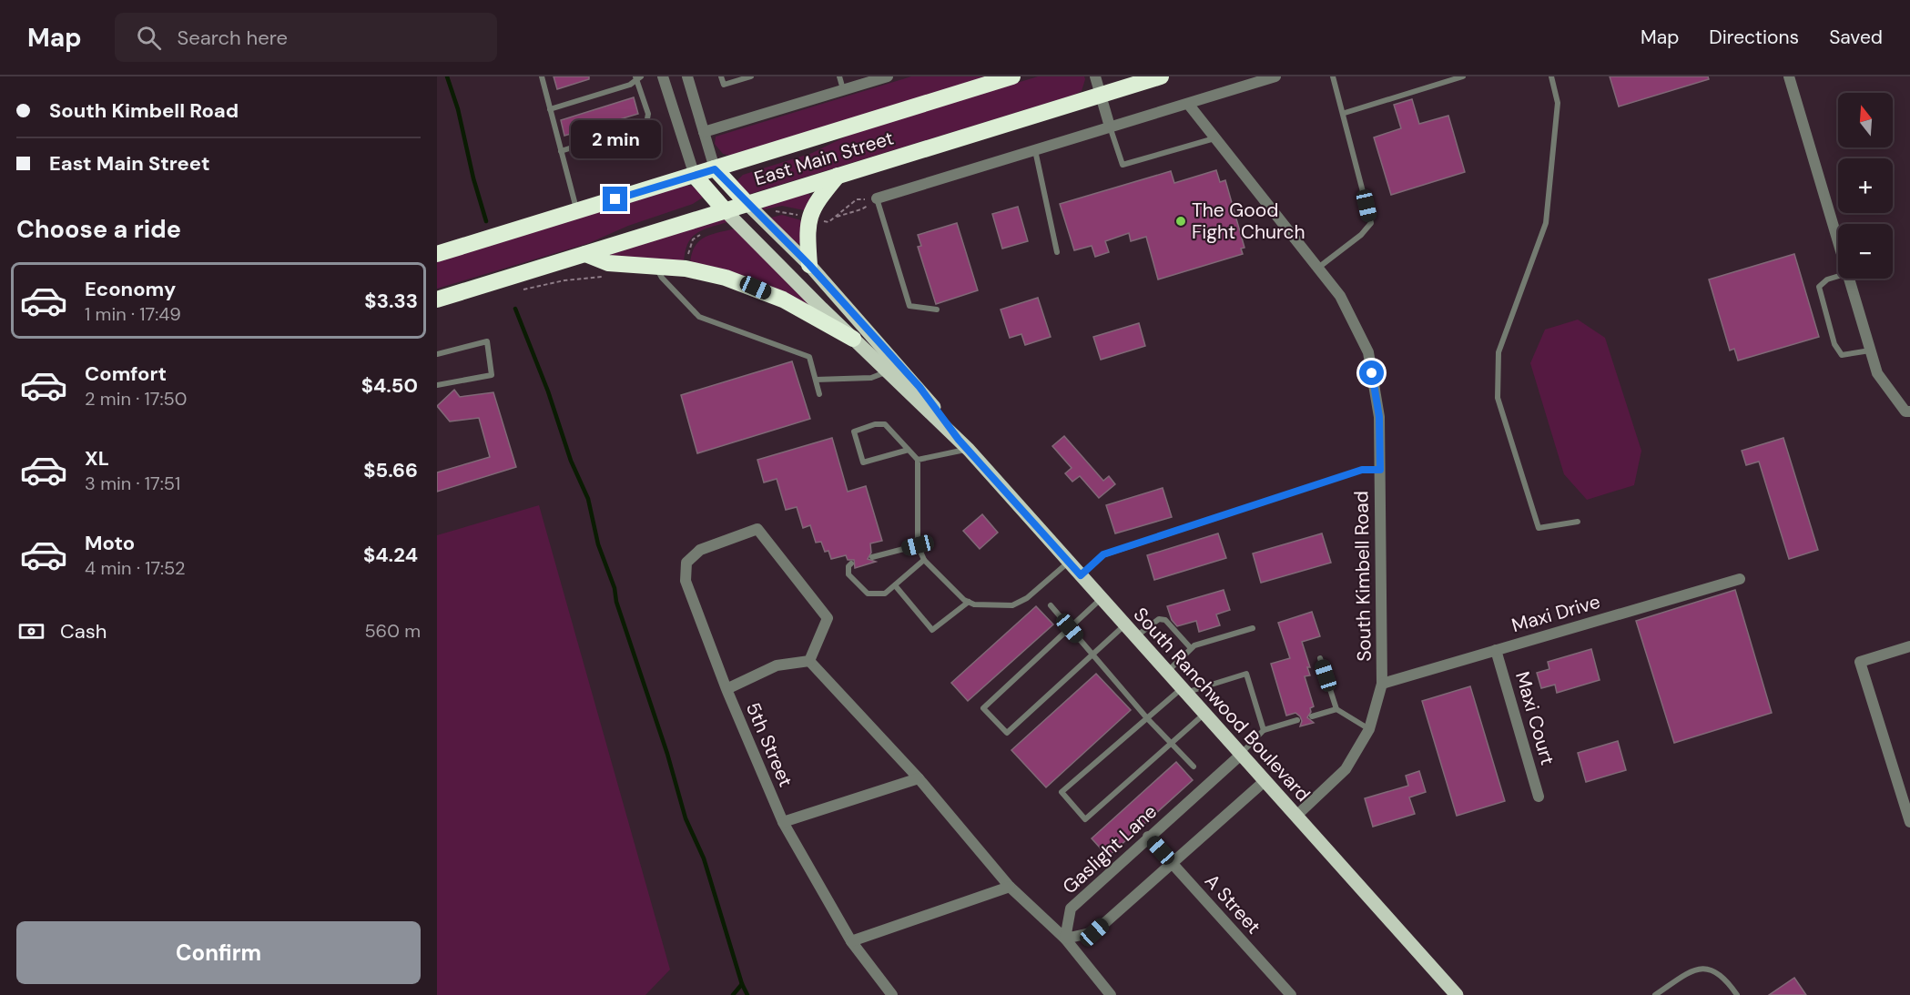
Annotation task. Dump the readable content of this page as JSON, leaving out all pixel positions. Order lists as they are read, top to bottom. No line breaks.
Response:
{"streets":{"highway":["East Main Street"],"main road":["South Ranchwood Boulevard"],"street":["South Kimbell Road","Maxi Drive","Maxi Court","5th Street","Gaslight Lane","A Street"]},"crossings":[["East Main Street","South Ranchwood Boulevard"],["South Kimbell Road","Maxi Drive"],["South Kimbell Road","South Ranchwood Boulevard"],["Maxi Drive","Maxi Court"],["South Ranchwood Boulevard","Gaslight Lane"],["Gaslight Lane","A Street"]],"places":["The Good Fight Church"],"north":"top","page":{"header":"Map","search":"Search here","nav":["Map","Directions","Saved"],"banner":["South Kimbell Road","East Main Street"],"map_buttons":["+","−"],"bubble":"2 min","heading":"Choose a ride","list":[{"name":"Economy","note":"1 min · 17:49","value":"$3.33"},{"name":"Comfort","note":"2 min · 17:50","value":"$4.50"},{"name":"XL","note":"3 min · 17:51","value":"$5.66"},{"name":"Moto","note":"4 min · 17:52","value":"$4.24"}],"pay":["Cash","560 m"],"buttons":"Confirm"}}
